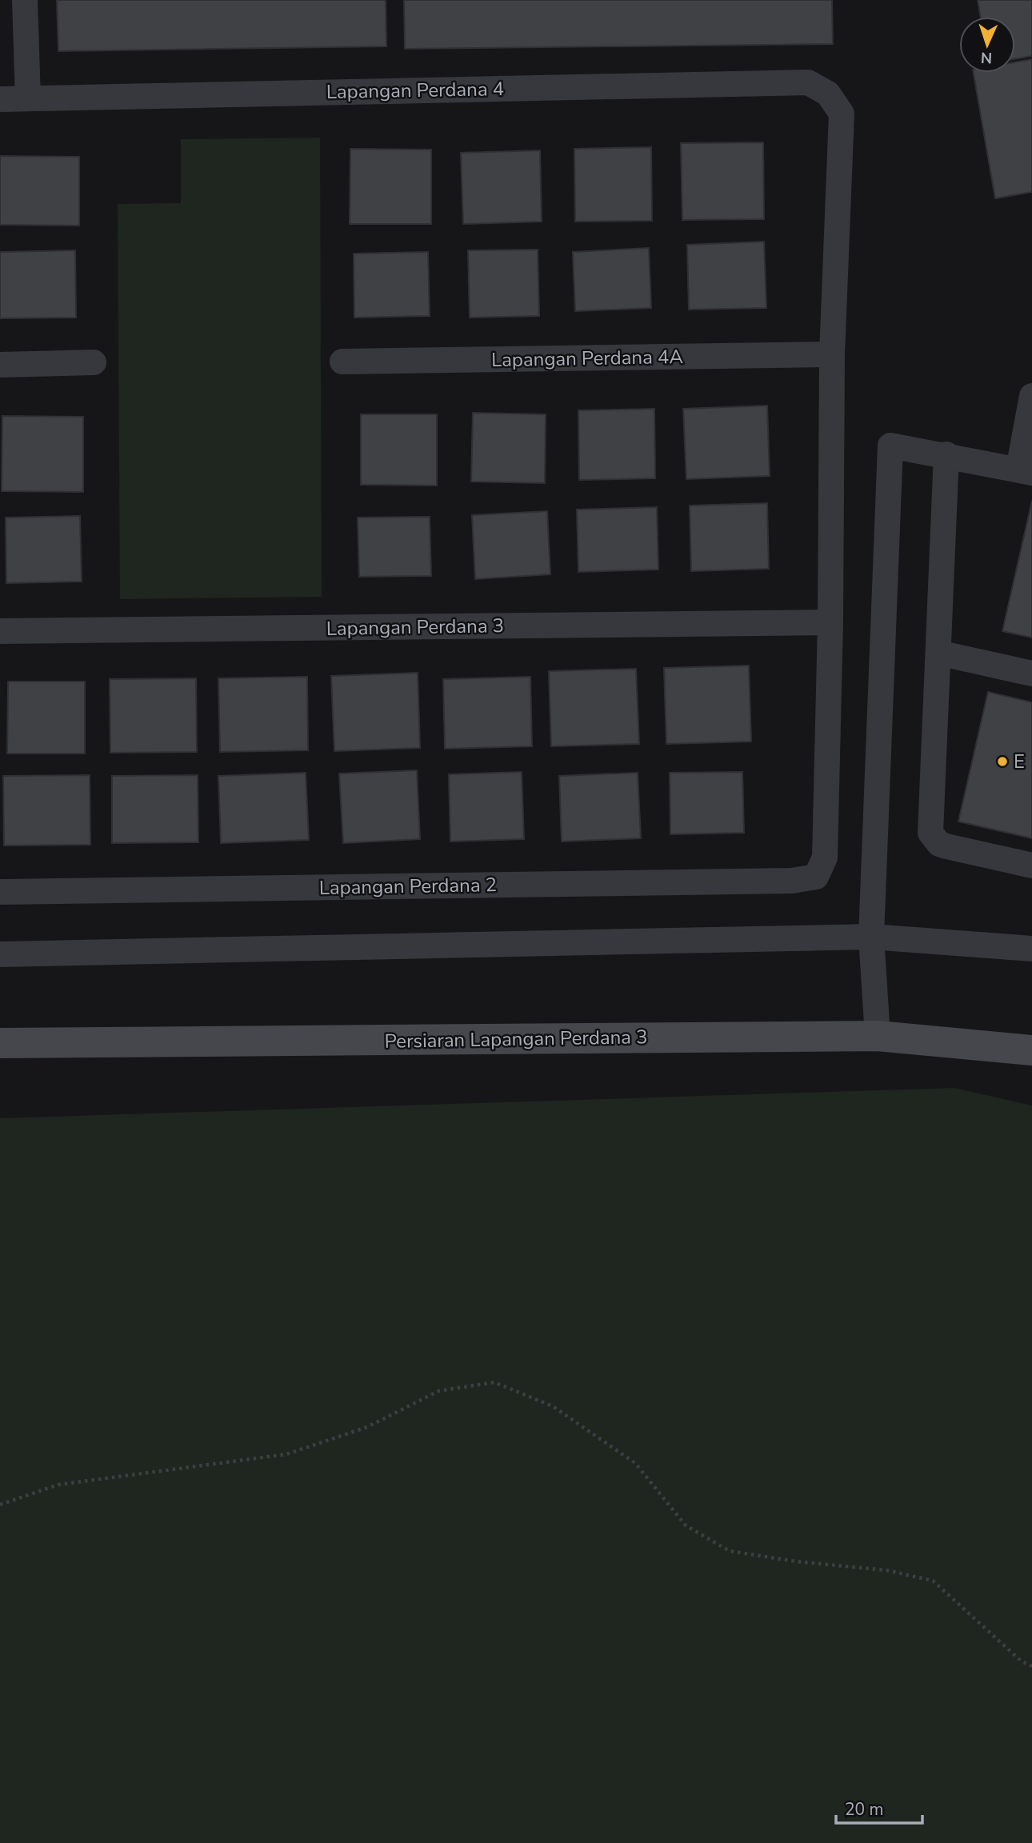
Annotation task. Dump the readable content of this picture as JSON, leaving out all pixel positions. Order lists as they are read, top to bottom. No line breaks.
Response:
{"streets":{"street":["Lapangan Perdana 4","Lapangan Perdana 4A","Lapangan Perdana 3","Lapangan Perdana 2","Persiaran Lapangan Perdana 3"]},"crossings":[["Lapangan Perdana 4","Lapangan Perdana 4A"],["Lapangan Perdana 3","Lapangan Perdana 2"]],"places":["E"],"scale_bar":"20 m","north":"bottom"}
